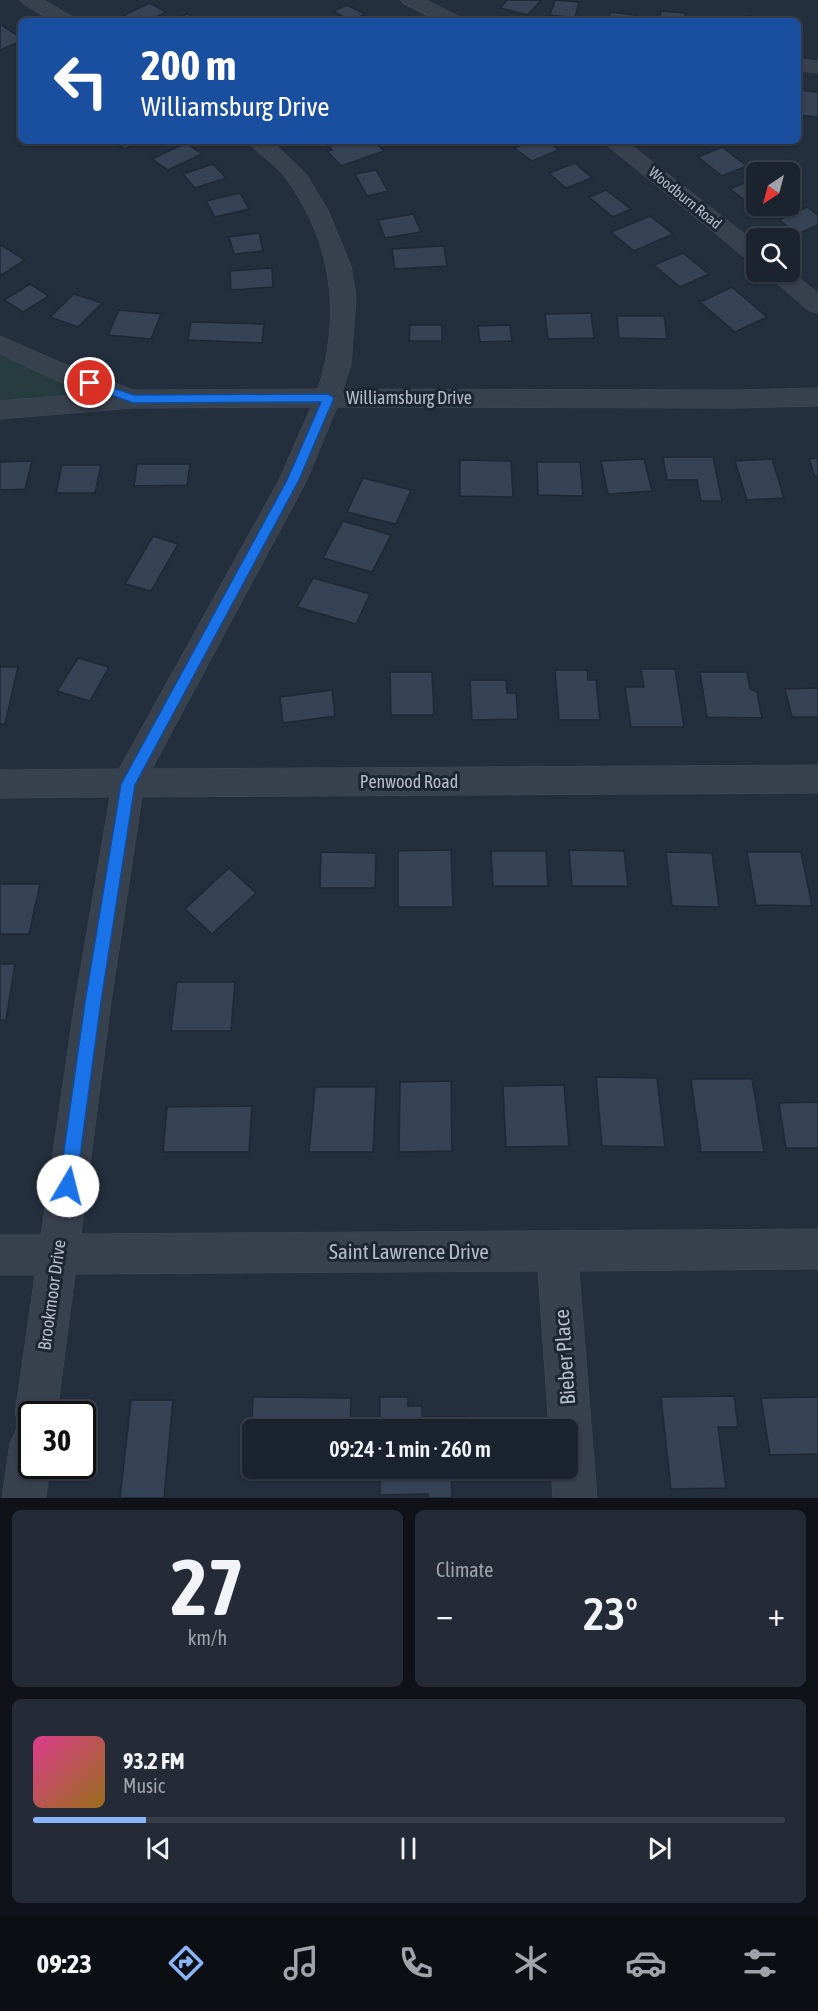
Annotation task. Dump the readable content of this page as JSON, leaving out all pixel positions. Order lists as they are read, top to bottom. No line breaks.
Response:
{"streets":{"street":["Woodburn Road","Williamsburg Drive","Penwood Road","Saint Lawrence Drive","Brookmoor Drive","Bieber Place"]},"crossings":[["Williamsburg Drive","Brookmoor Drive"],["Penwood Road","Brookmoor Drive"],["Saint Lawrence Drive","Brookmoor Drive"],["Saint Lawrence Drive","Bieber Place"]],"north":"bottom left","page":{"turn":["200 m","Williamsburg Drive"],"limit":"30","trip":"09:24 · 1 min · 260 m","tile":[["27","km/h"],"Climate"],"heat":["−","23°","+"],"song":["93.2 FM","Music"],"tabs":"09:23"}}
